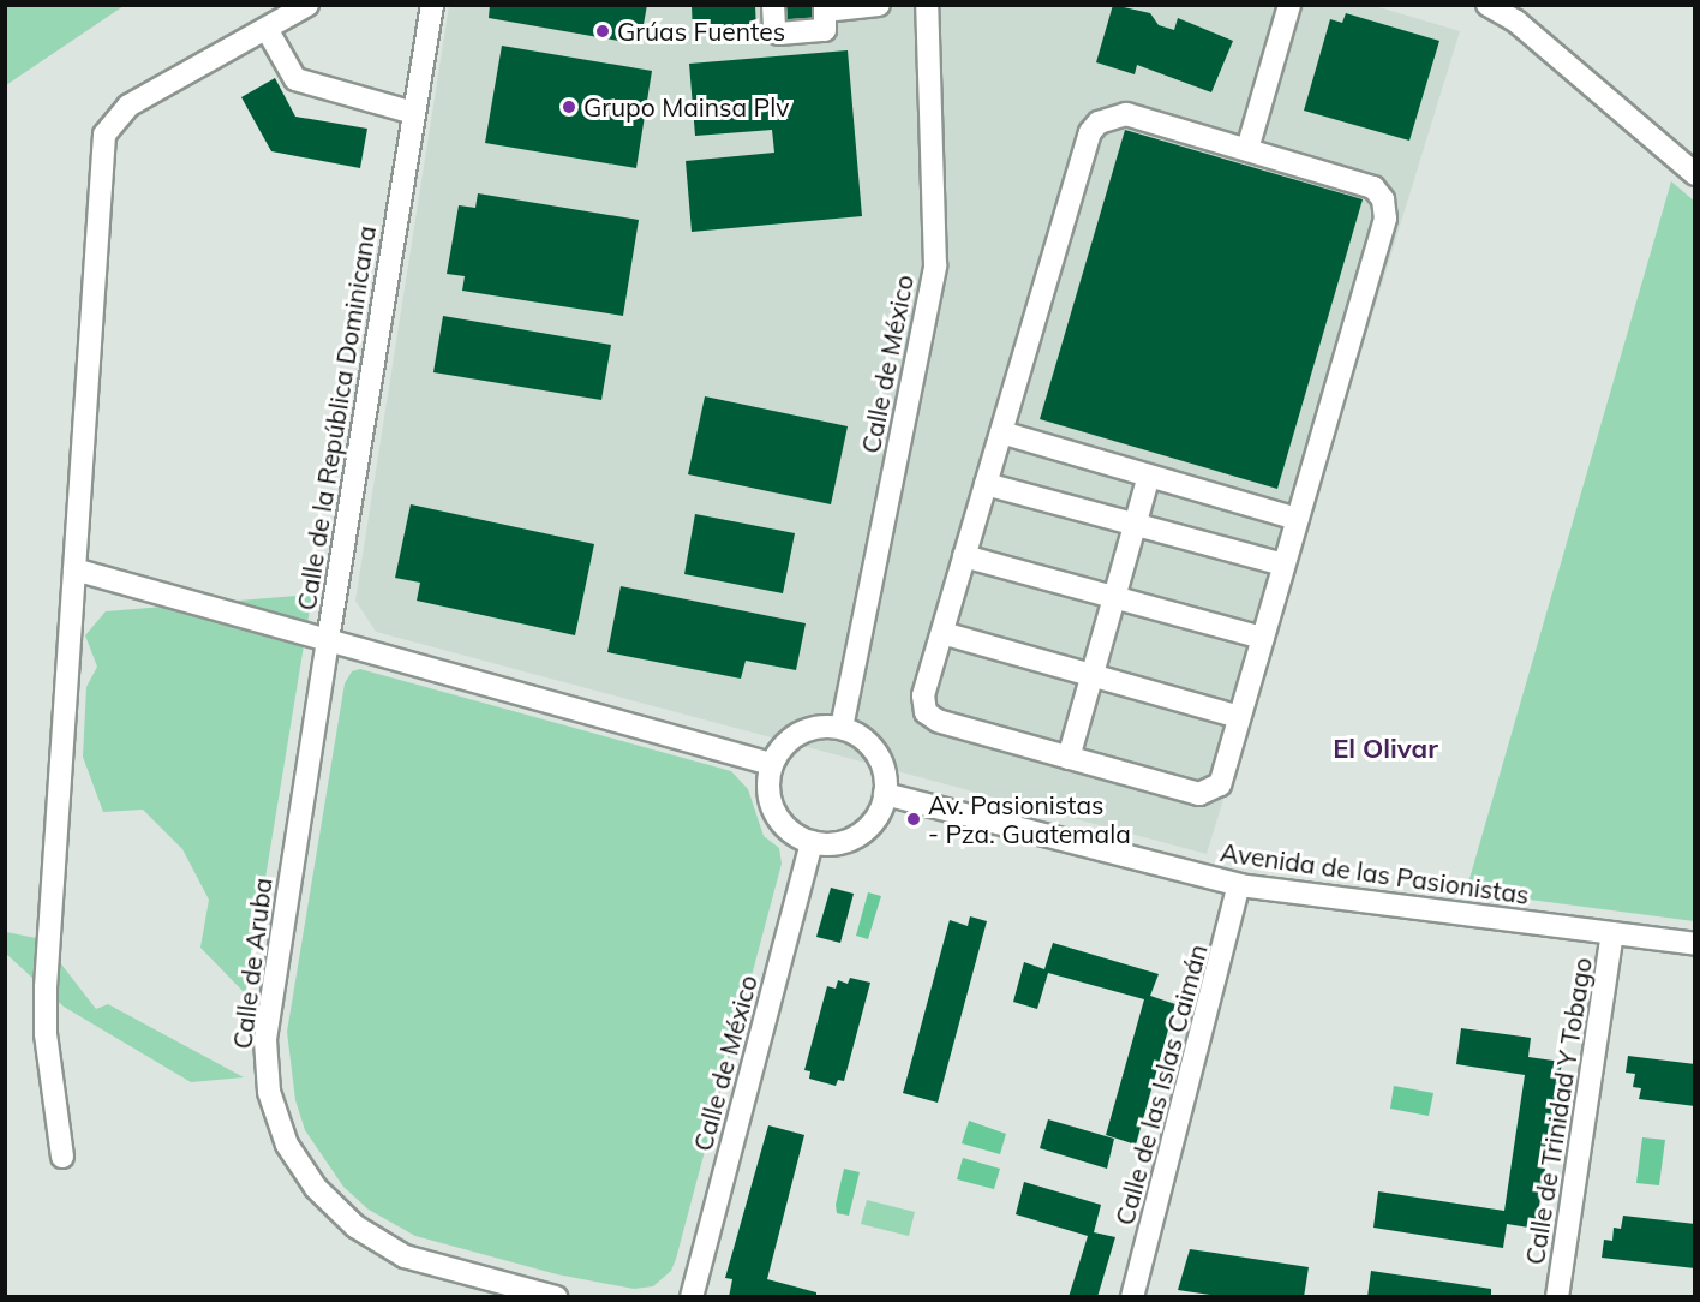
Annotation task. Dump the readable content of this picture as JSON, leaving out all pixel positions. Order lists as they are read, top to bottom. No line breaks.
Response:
{"streets":{"street":["Calle de México","Calle de la República Dominicana","Avenida de las Pasionistas","Calle de Aruba","Calle de las Islas Caimán","Calle de Trinidad Y Tobago"]},"crossings":[["Calle de México","Calle de la República Dominicana"],["Calle de México","Avenida de las Pasionistas"],["Calle de la República Dominicana","Avenida de las Pasionistas"],["Calle de la República Dominicana","Calle de Aruba"],["Avenida de las Pasionistas","Calle de las Islas Caimán"],["Avenida de las Pasionistas","Calle de Trinidad Y Tobago"]],"districts":["El Olivar"],"places":["Grúas Fuentes","Grupo Mainsa Plv","Av. Pasionistas - Pza. Guatemala"]}
